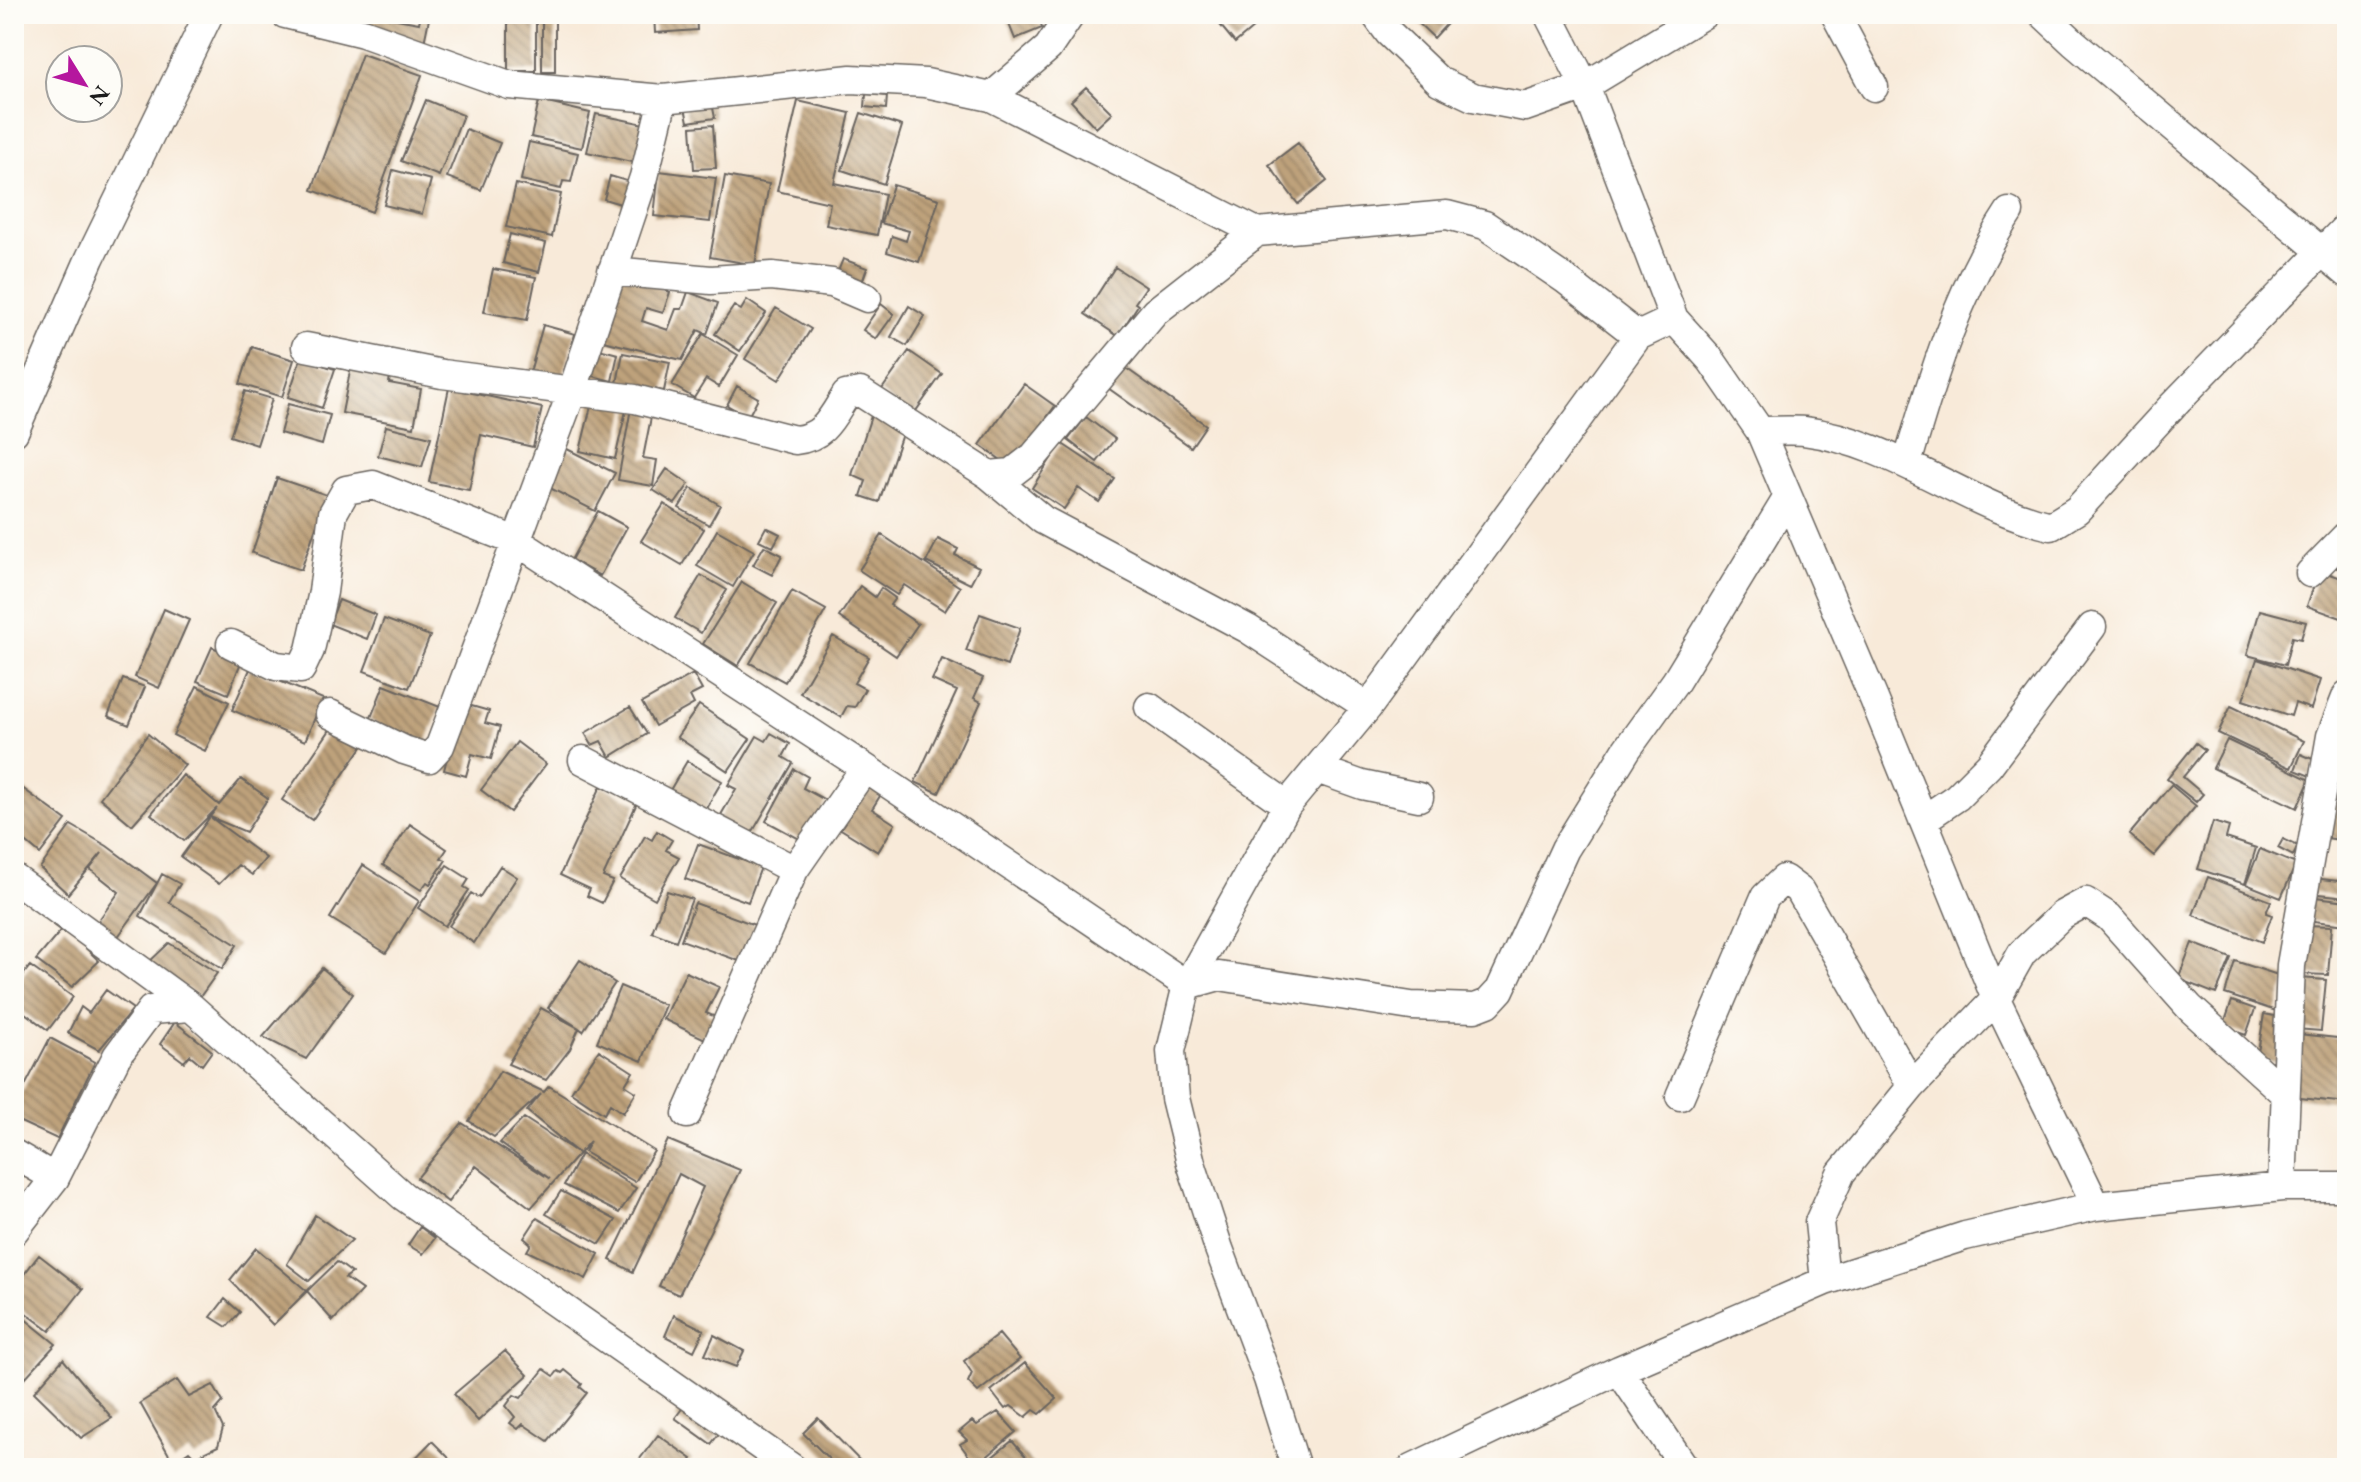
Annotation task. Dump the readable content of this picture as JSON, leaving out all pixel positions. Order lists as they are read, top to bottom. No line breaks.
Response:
{"north":"bottom right"}
